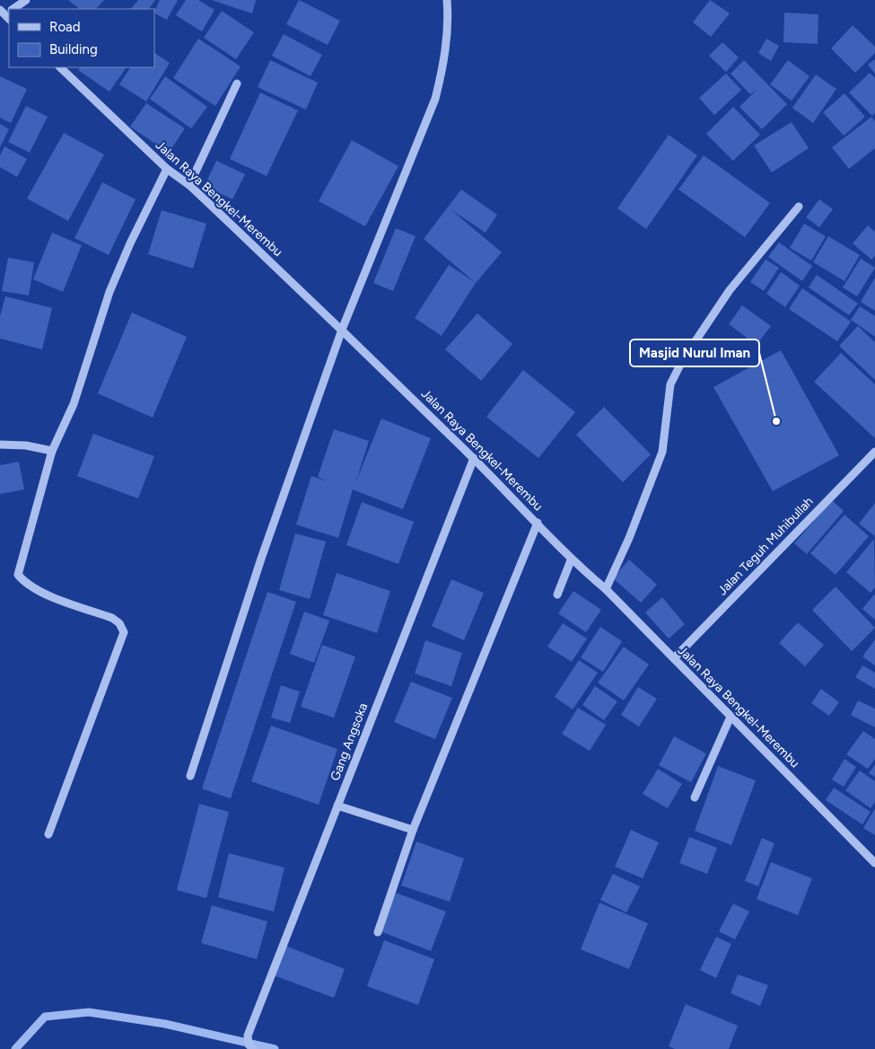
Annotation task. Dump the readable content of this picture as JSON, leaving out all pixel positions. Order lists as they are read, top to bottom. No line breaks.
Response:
{"streets":{"street":["Jalan Raya Bengkel-Merembu","Jalan Teguh Muhibullah","Gang Angsoka"]},"crossings":[["Jalan Raya Bengkel-Merembu","Jalan Teguh Muhibullah"],["Jalan Raya Bengkel-Merembu","Gang Angsoka"]],"places":["Masjid Nurul Iman"],"legend":["Road","Building"]}
